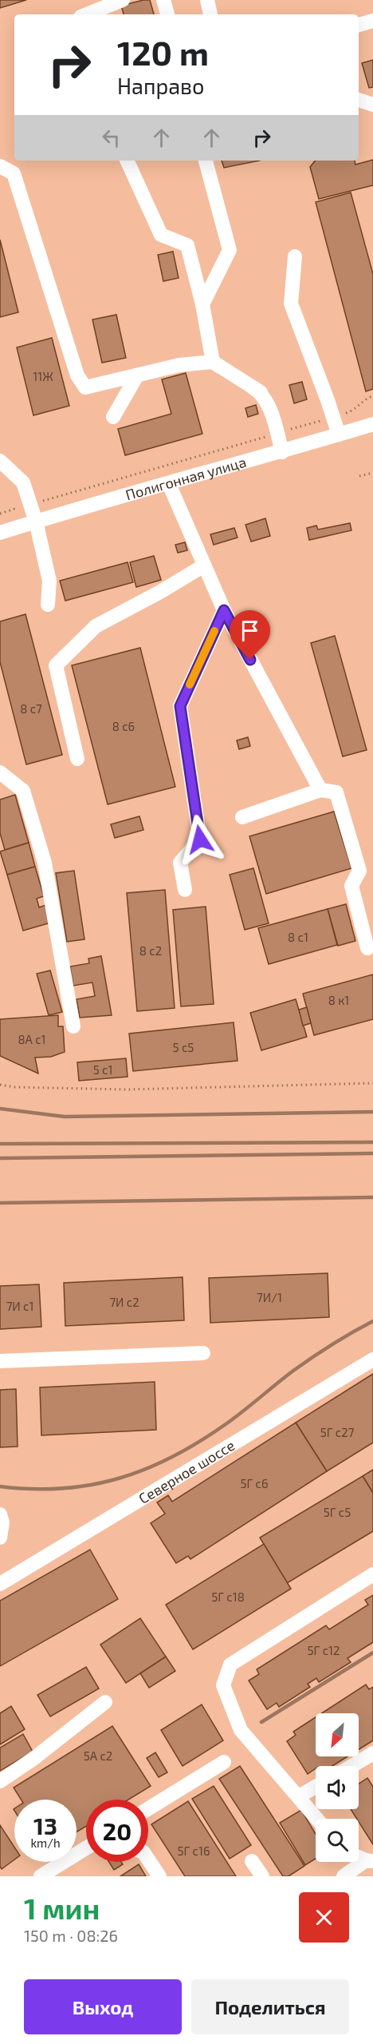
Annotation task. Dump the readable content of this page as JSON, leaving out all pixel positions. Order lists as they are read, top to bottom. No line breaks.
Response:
{"streets":{"lane":["Полигонная улица","Северное шоссе"]},"house_numbers":["11Ж","8 с7","8 с6","8 с1","8 с2","8 к1","8А с1","5 с5","5 с1","7И/1","7И с2","7И с1","5Г с27","5Г с6","5Г с5","5Г с18","5Г с12","5А с2","5Г с16"],"north":"bottom left","page":{"turn":["120 m","Направо"],"speed":"13 km/h","limit":"20","heading":["1 мин","150 m · 08:26"],"buttons":["Выход","Поделиться"]}}
